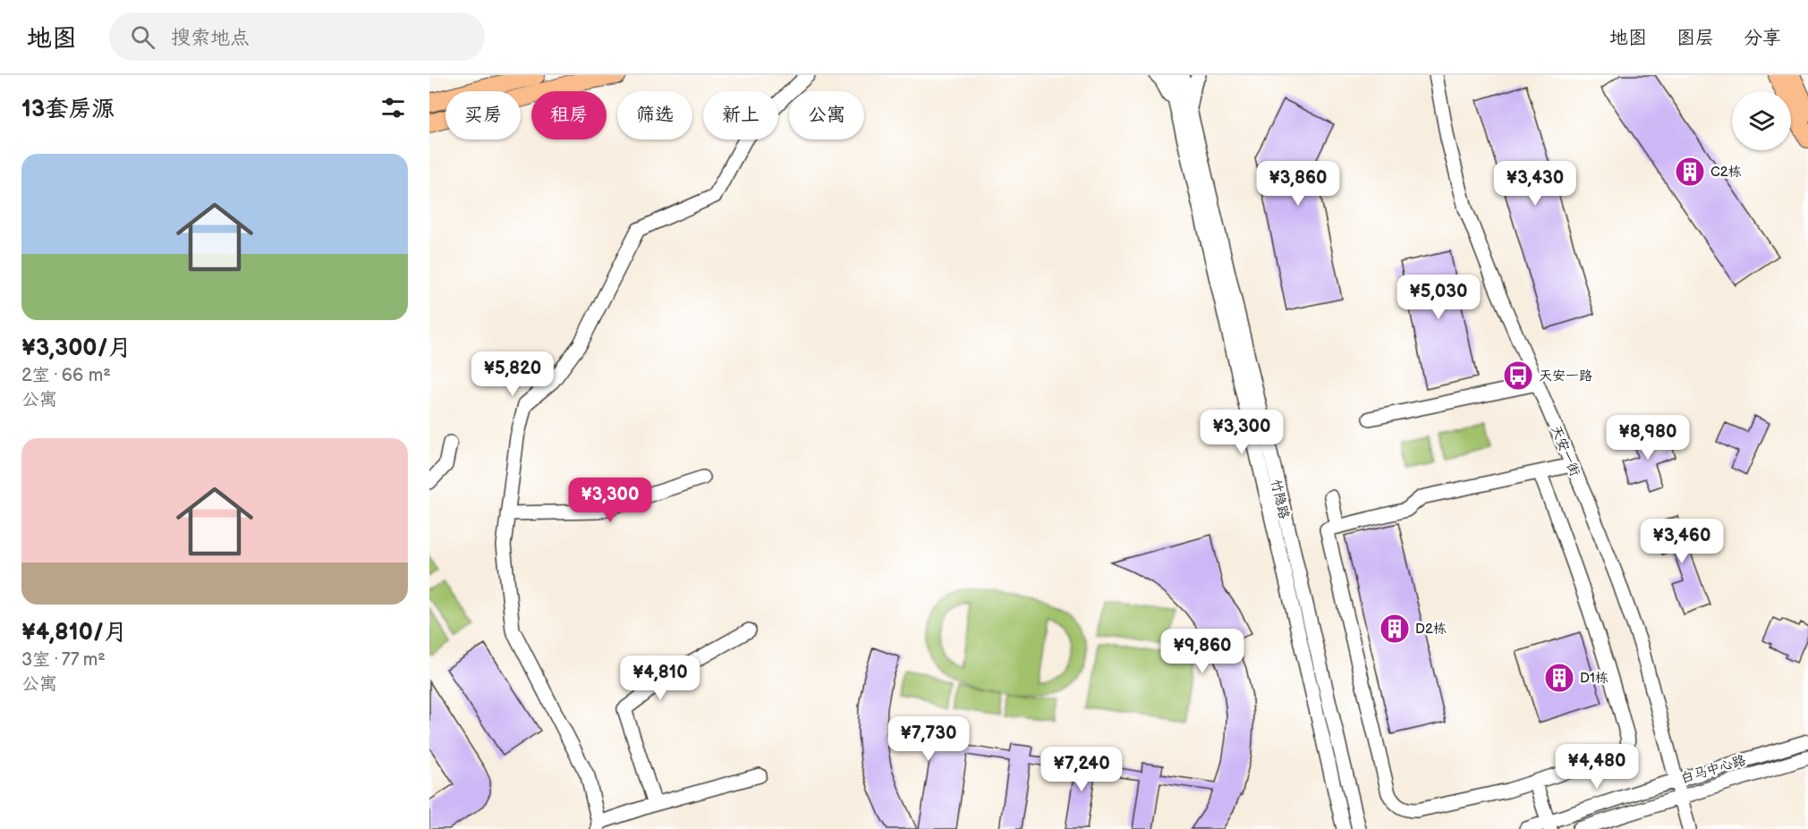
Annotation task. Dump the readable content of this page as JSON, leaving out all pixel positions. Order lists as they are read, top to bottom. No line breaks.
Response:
{"streets":{"street":["天安一街","竹隐路","白马中心路"]},"crossings":[["天安一街","白马中心路"]],"places":{"building":["C2栋","D2栋","D1栋"],"bus stop":["天安一路"]},"page":{"header":"地图","search":"搜索地点","nav":["地图","图层","分享"],"heading":"13套房源","chip":["买房","租房","筛选","新上","公寓"],"list":[{"name":"¥3,300/月","note":"2室 · 66 m² · 公寓"},{"name":"¥4,810/月","note":"3室 · 77 m² · 公寓"}],"price":["¥3,860","¥3,430","¥5,030","¥5,820","¥3,300","¥8,980","¥3,300","¥3,460","¥9,860","¥4,810","¥7,730","¥4,480","¥7,240"]}}
